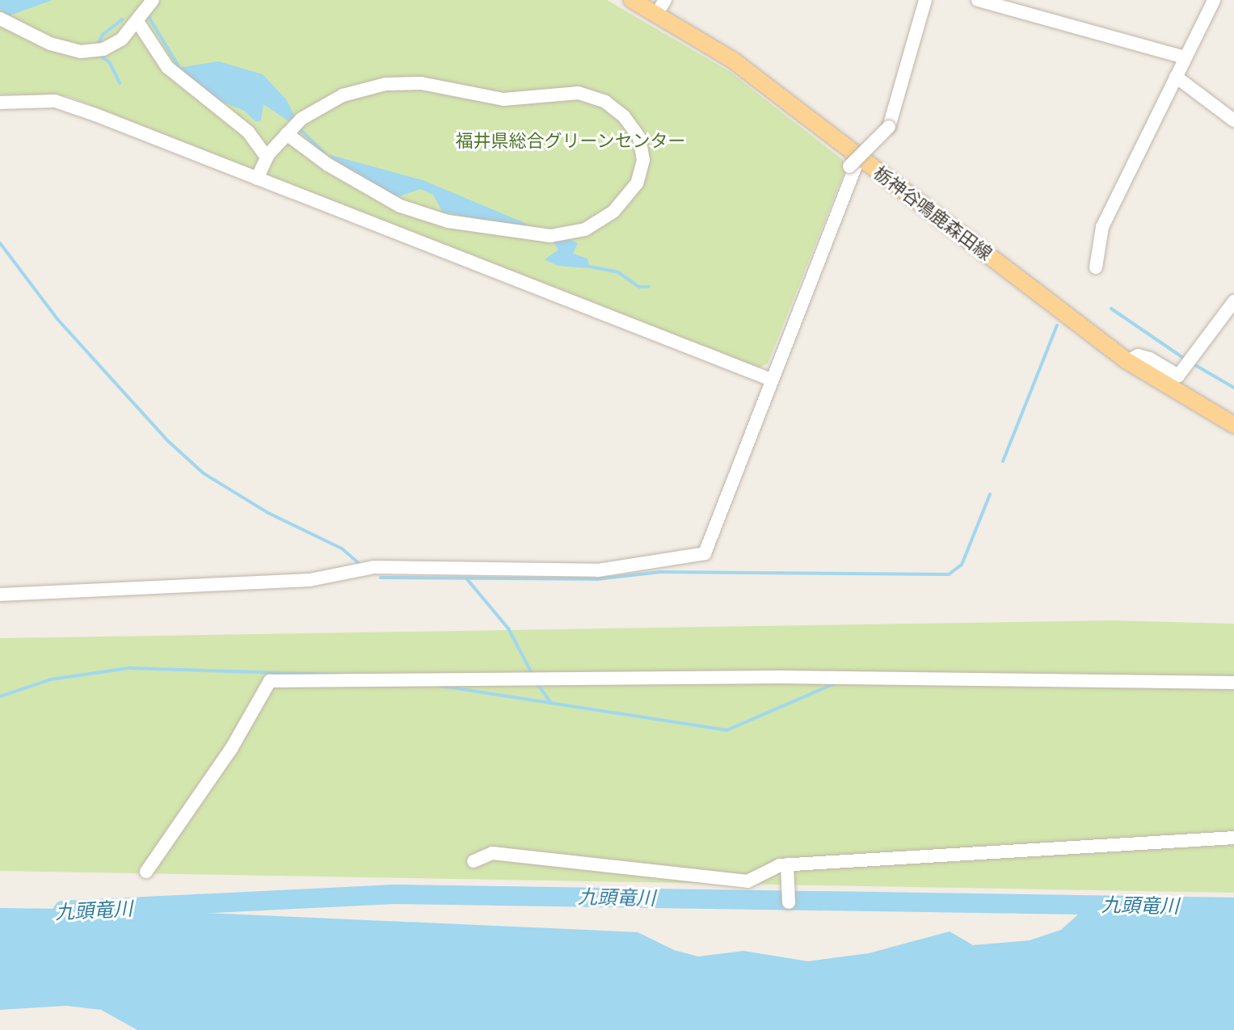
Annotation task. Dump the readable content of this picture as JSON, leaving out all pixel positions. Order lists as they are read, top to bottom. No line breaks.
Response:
{"streets":{"main road":["栃神谷鳴鹿森田線"]},"water":["九頭竜川"],"parks":["福井県総合グリーンセンター"]}
